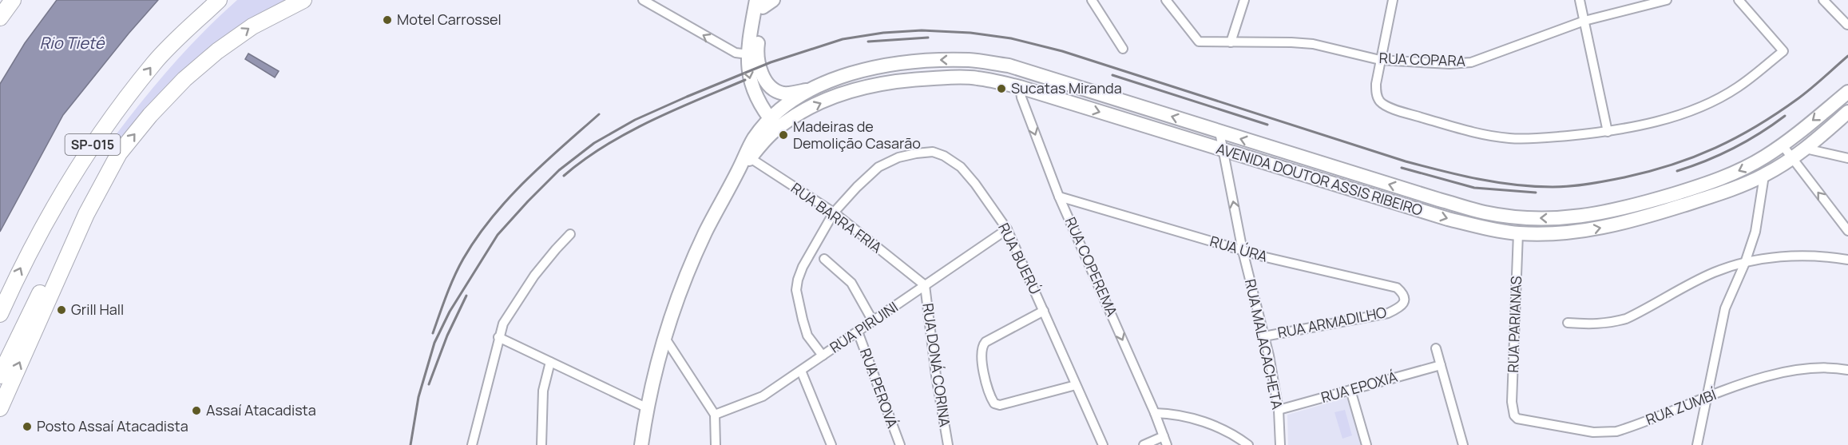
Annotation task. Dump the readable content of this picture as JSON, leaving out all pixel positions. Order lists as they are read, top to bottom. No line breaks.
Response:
{"streets":{"highway":["SP-015"],"main road":["AVENIDA DOUTOR ASSIS RIBEIRO"],"street":["RUA COPARA","RUA BARRA FRIA","RUA ÚRA","RUA BUERÚ","RUA COPEREMA","RUA ARMADILHO","RUA PARIANAS","RUA PIRUINI","RUA MALACACHETA","RUA DONÁ CORINA","RUA EPOXIÁ","RUA PEROVÁ","RUA ZUMBÍ"]},"crossings":[["AVENIDA DOUTOR ASSIS RIBEIRO","RUA COPEREMA"],["AVENIDA DOUTOR ASSIS RIBEIRO","RUA PARIANAS"],["AVENIDA DOUTOR ASSIS RIBEIRO","RUA MALACACHETA"],["RUA BARRA FRIA","RUA BUERÚ"],["RUA BARRA FRIA","RUA PIRUINI"],["RUA BARRA FRIA","RUA DONÁ CORINA"],["RUA ÚRA","RUA COPEREMA"],["RUA ÚRA","RUA ARMADILHO"],["RUA ÚRA","RUA MALACACHETA"],["RUA BUERÚ","RUA PIRUINI"],["RUA ARMADILHO","RUA MALACACHETA"],["RUA PARIANAS","RUA ZUMBÍ"],["RUA PIRUINI","RUA DONÁ CORINA"],["RUA PIRUINI","RUA PEROVÁ"],["RUA MALACACHETA","RUA EPOXIÁ"]],"one_way":["RUA COPEREMA"],"water":["Rio Tietê"],"places":["Motel Carrossel","Sucatas Miranda","Madeiras de Demolição Casarão","Grill Hall","Assaí Atacadista","Posto Assaí Atacadista"]}
